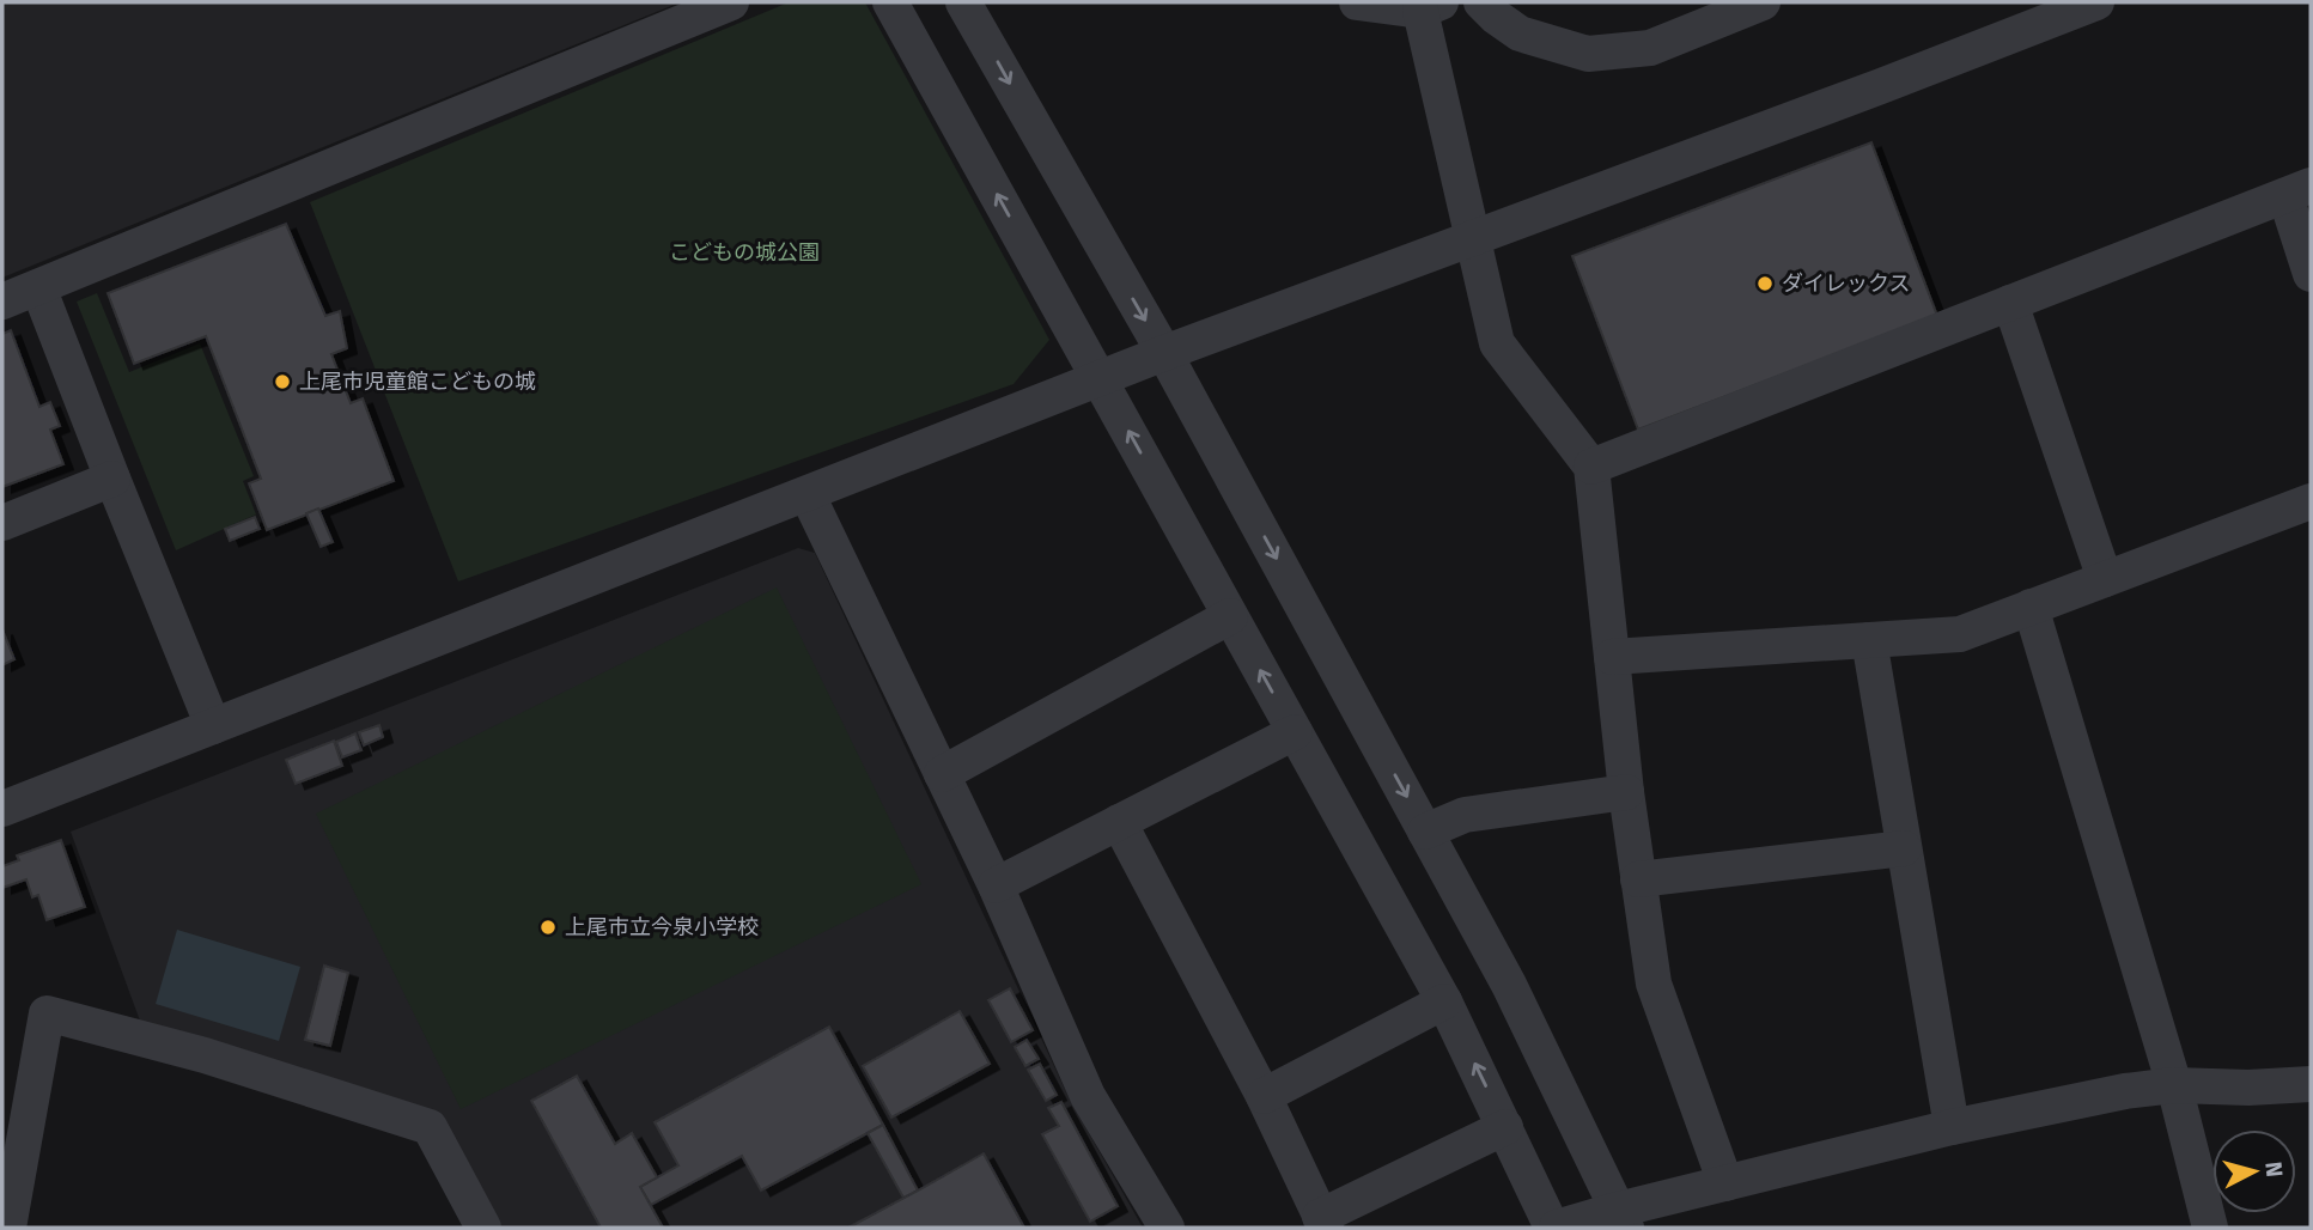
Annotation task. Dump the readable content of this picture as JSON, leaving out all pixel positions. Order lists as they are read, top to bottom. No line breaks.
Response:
{"parks":["こどもの城公園"],"places":["ダイレックス","上尾市児童館こどもの城","上尾市立今泉小学校"],"north":"right"}
